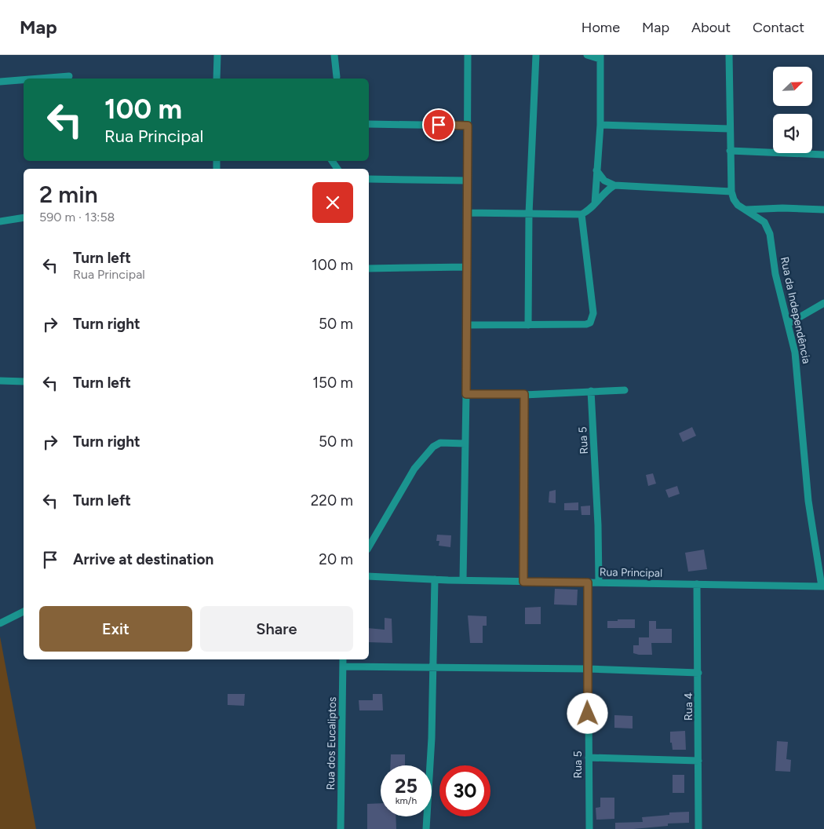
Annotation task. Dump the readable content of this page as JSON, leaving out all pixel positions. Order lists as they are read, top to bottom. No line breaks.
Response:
{"streets":{"street":["Rua da Independência","Rua 5","Rua Principal","Rua 4","Rua dos Eucaliptos"]},"crossings":[["Rua da Independência","Rua Principal"],["Rua 5","Rua Principal"],["Rua Principal","Rua 4"]],"north":"top right","page":{"header":"Map","nav":["Home","Map","About","Contact"],"turn":["100 m","Rua Principal"],"heading":["2 min","590 m · 13:58"],"list":[{"name":"Turn left","note":"Rua Principal","value":"100 m"},{"name":"Turn right","value":"50 m"},{"name":"Turn left","value":"150 m"},{"name":"Turn right","value":"50 m"},{"name":"Turn left","value":"220 m"},{"name":"Arrive at destination","value":"20 m"}],"buttons":["Exit","Share"],"speed":"25 km/h","limit":"30"}}
